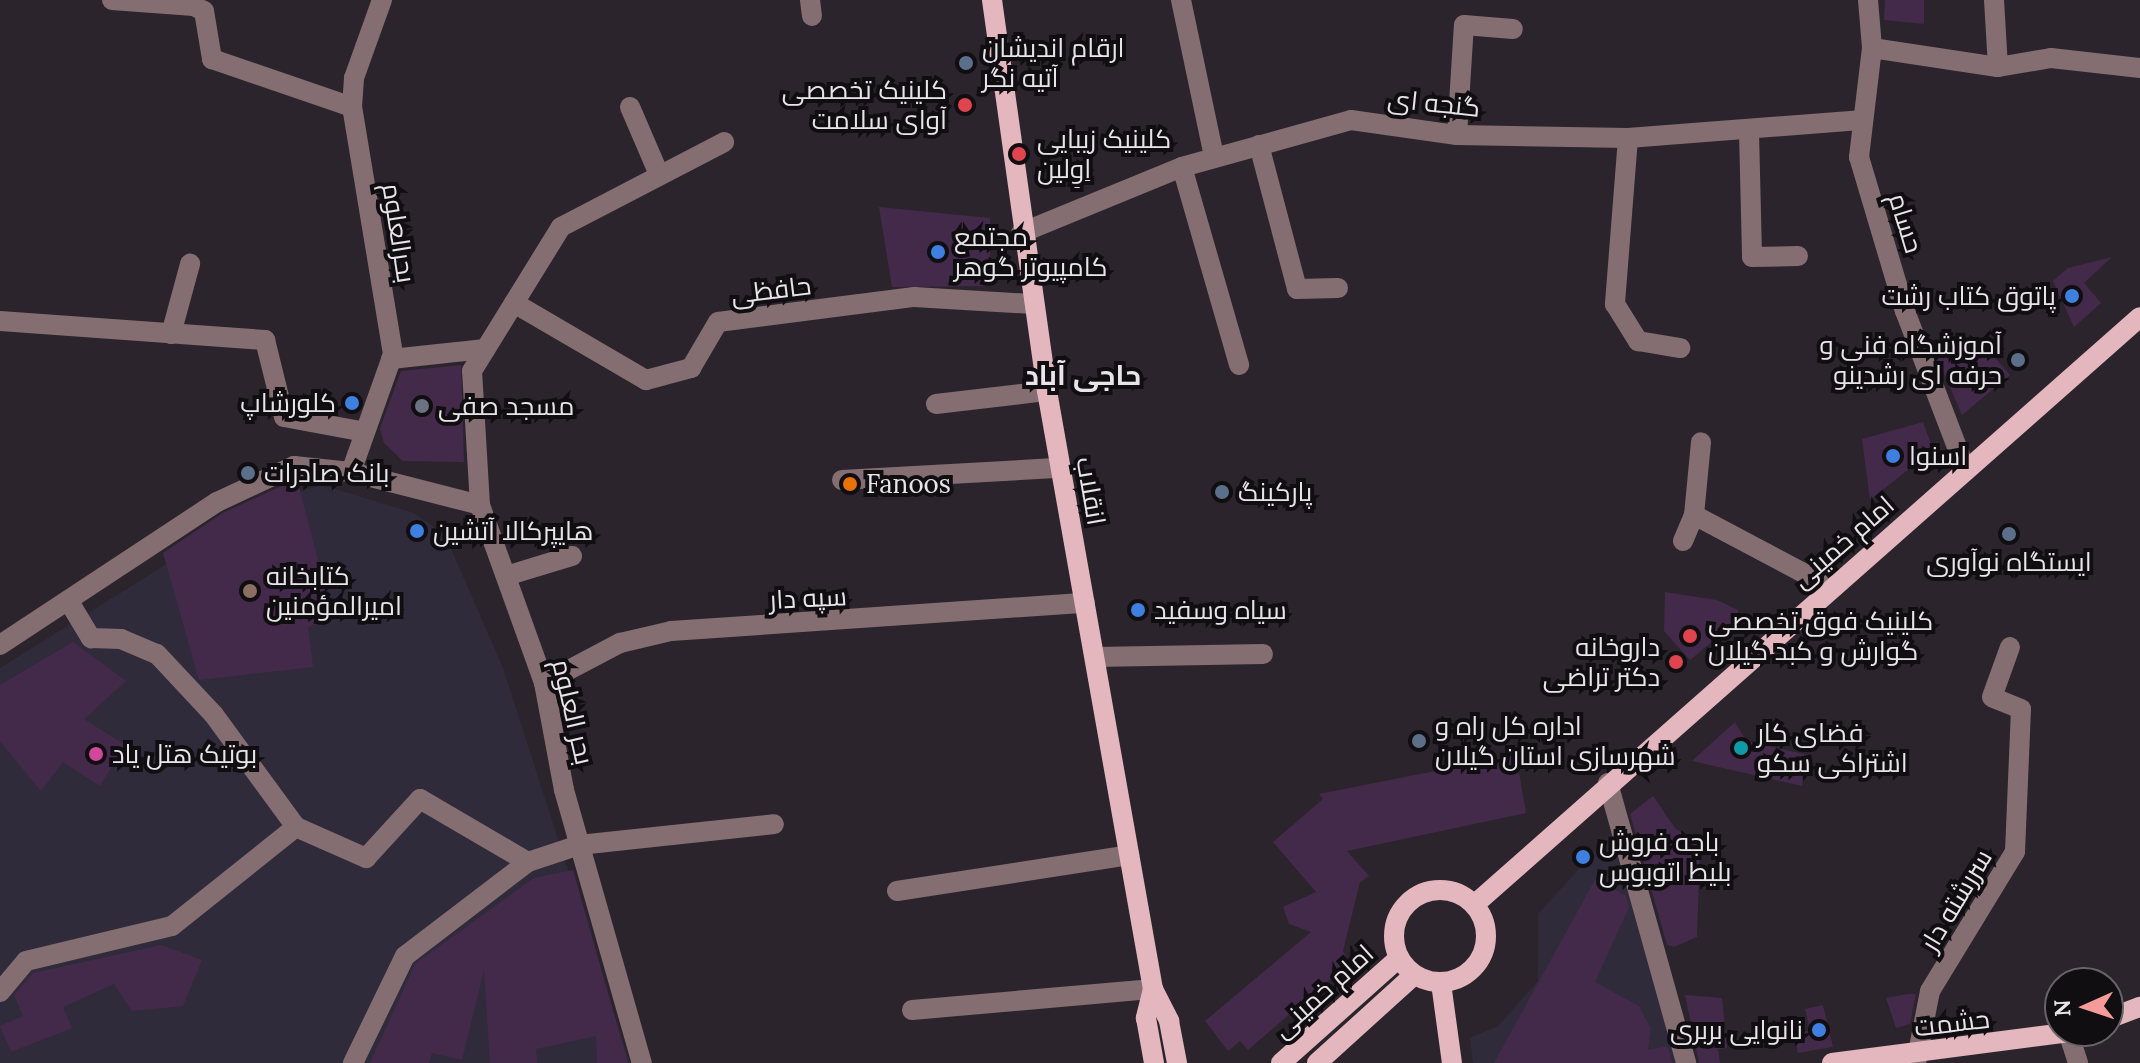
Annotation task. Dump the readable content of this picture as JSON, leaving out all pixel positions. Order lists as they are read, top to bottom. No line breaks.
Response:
{"streets":{"main road":["انقلاب","امام خمینی","حشمت"],"street":["گنجه ای","حسام","بحرالعلوم","حافظی","سپه دار","بحر العلوم","سررشته دار"]},"crossings":[["گنجه ای","حسام"],["گنجه ای","انقلاب"],["حسام","امام خمینی"],["حافظی","انقلاب"],["انقلاب","سپه دار"],["سپه دار","بحر العلوم"],["سررشته دار","حشمت"]],"districts":["حاجی آباد"],"places":["ارقام اندیشان آتیه نگر","کلینیک تخصصی آوای سلامت","کلینیک زیبایی اِوِلین","مجتمع کامپیوتر گوهر","پاتوق کتاب رشت","آموزشگاه فنی و حرفه ای رشدینو","کلورشاپ","مسجد صفی","اسنوا","بانک صادرات","Fanoos","پارکینگ","هایپرکالا آتشین","ایستگاه نوآوری","کتابخانه امیرالمؤمنین","سیاه وسفید","کلینیک فوق تخصصی گوارش و کبد گیلان","داروخانه دکتر تراضی","اداره کل راه و شهرسازی استان گیلان","فضای کار اشتراکی سکو","بوتیک هتل یاد","باجه فروش بلیط اتوبوس","نانوایی بربری"],"north":"left"}
